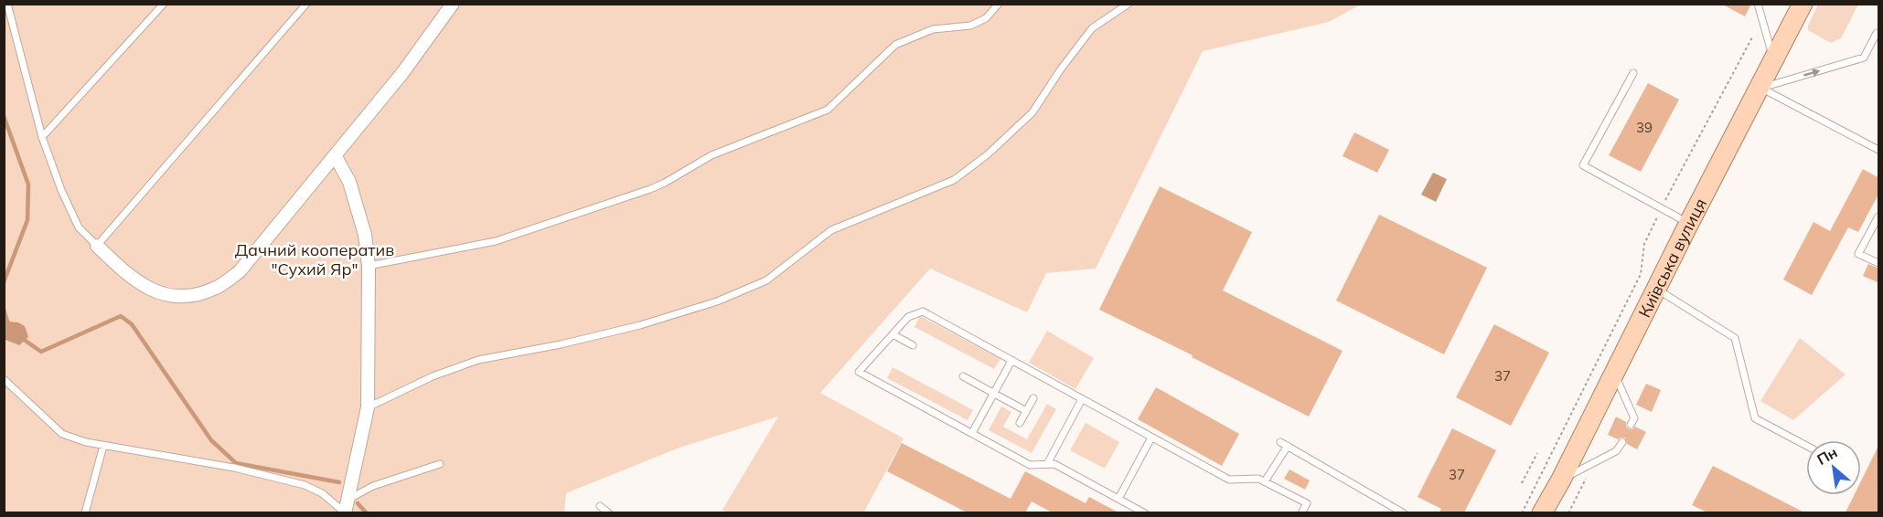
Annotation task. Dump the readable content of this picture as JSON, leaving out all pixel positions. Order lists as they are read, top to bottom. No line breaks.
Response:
{"streets":{"main road":["Київська вулиця"]},"parks":["Дачний кооператив \"Сухий Яр\""],"house_numbers":["39","37","37"],"north":"top left"}
